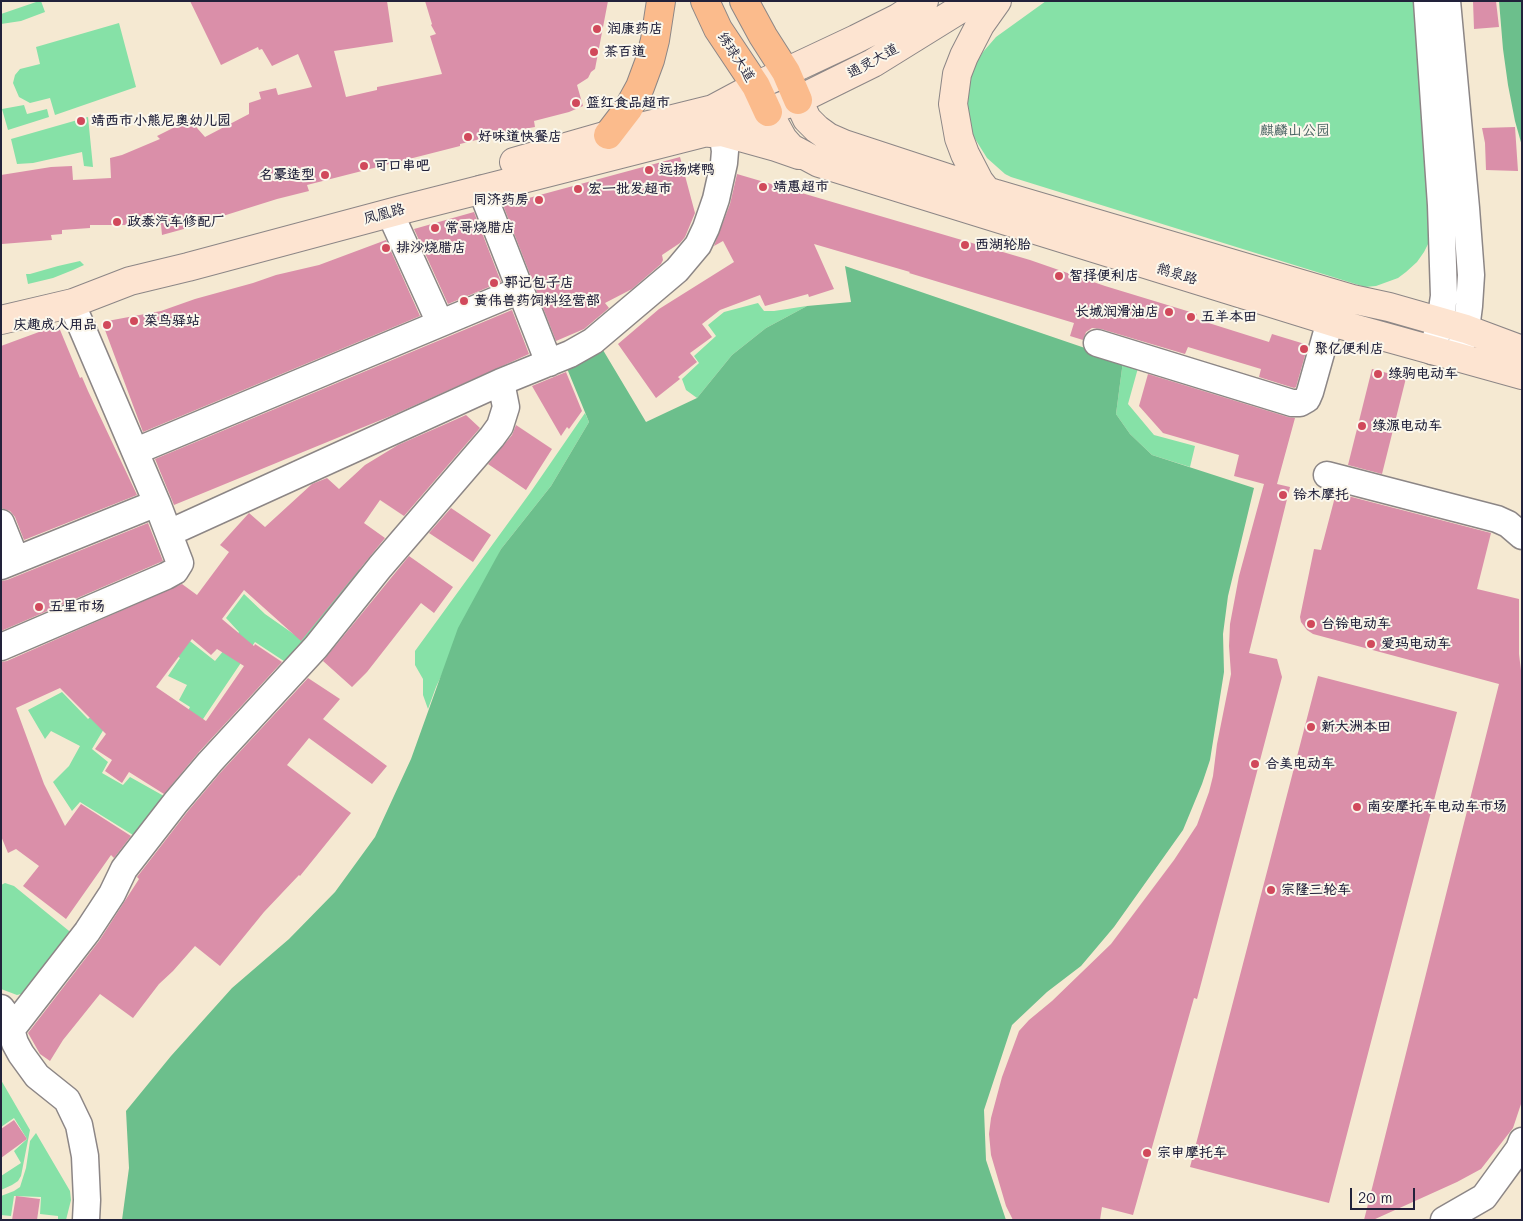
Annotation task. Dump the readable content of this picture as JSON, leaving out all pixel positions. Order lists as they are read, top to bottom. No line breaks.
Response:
{"streets":{"main road":["绣球大道","通灵大道","凤凰路","鹅泉路"]},"crossings":[["绣球大道","通灵大道"],["绣球大道","凤凰路"],["绣球大道","鹅泉路"],["通灵大道","凤凰路"],["通灵大道","鹅泉路"],["凤凰路","鹅泉路"]],"parks":["麒麟山公园"],"places":["润康药店","茶百道","篮红食品超市","靖西市小熊尼奥幼儿园","好味道快餐店","可口串吧","远扬烤鸭","名豪造型","靖惠超市","宏一批发超市","同济药房","政泰汽车修配厂","常哥烧腊店","西湖轮胎","排沙烧腊店","智择便利店","郭记包子店","黄伟兽药饲料经营部","长城润滑油店","五羊本田","菜鸟驿站","庆趣成人用品","聚亿便利店","绿驹电动车","绿源电动车","铃木摩托","五里市场","台铃电动车","爱玛电动车","新大洲本田","合美电动车","南安摩托车电动车市场","宗隆三轮车","宗申摩托车"],"scale_bar":"20 m"}
